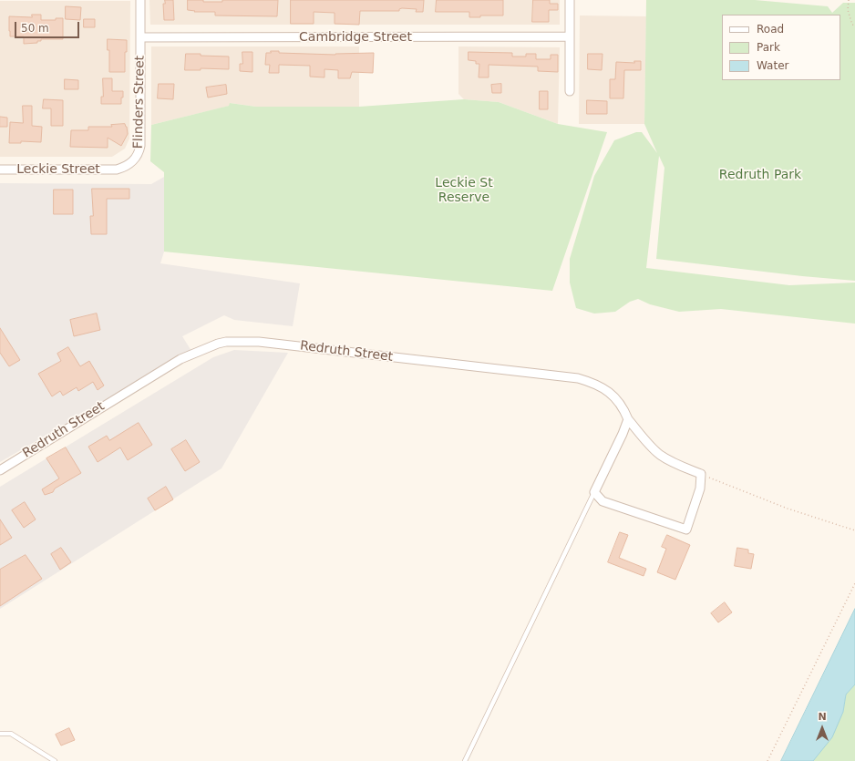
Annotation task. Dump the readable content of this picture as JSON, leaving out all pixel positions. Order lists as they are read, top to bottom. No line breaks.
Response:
{"streets":{"street":["Cambridge Street","Flinders Street","Leckie Street","Redruth Street"]},"crossings":[["Cambridge Street","Flinders Street"],["Flinders Street","Leckie Street"]],"parks":["Redruth Park","Leckie St Reserve"],"legend":["Road","Park","Water"],"scale_bar":"50 m","north":"top"}
